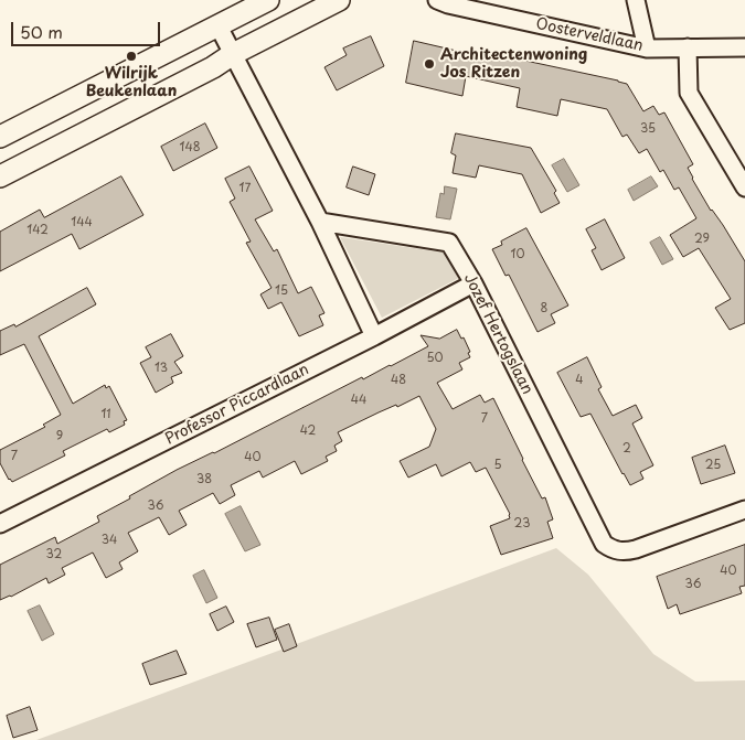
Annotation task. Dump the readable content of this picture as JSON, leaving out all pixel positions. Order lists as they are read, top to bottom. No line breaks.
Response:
{"streets":{"street":["Oosterveldlaan","Jozef Hertogslaan","Professor Piccardlaan"]},"crossings":[["Jozef Hertogslaan","Professor Piccardlaan"]],"places":["Wilrijk Beukenlaan","Architectenwoning Jos Ritzen"],"house_numbers":["35","148","17","144","142","29","10","15","8","50","13","48","4","44","11","7","42","9","2","7","40","5","25","38","36","23","34","32","40","36"],"scale_bar":"50 m"}
